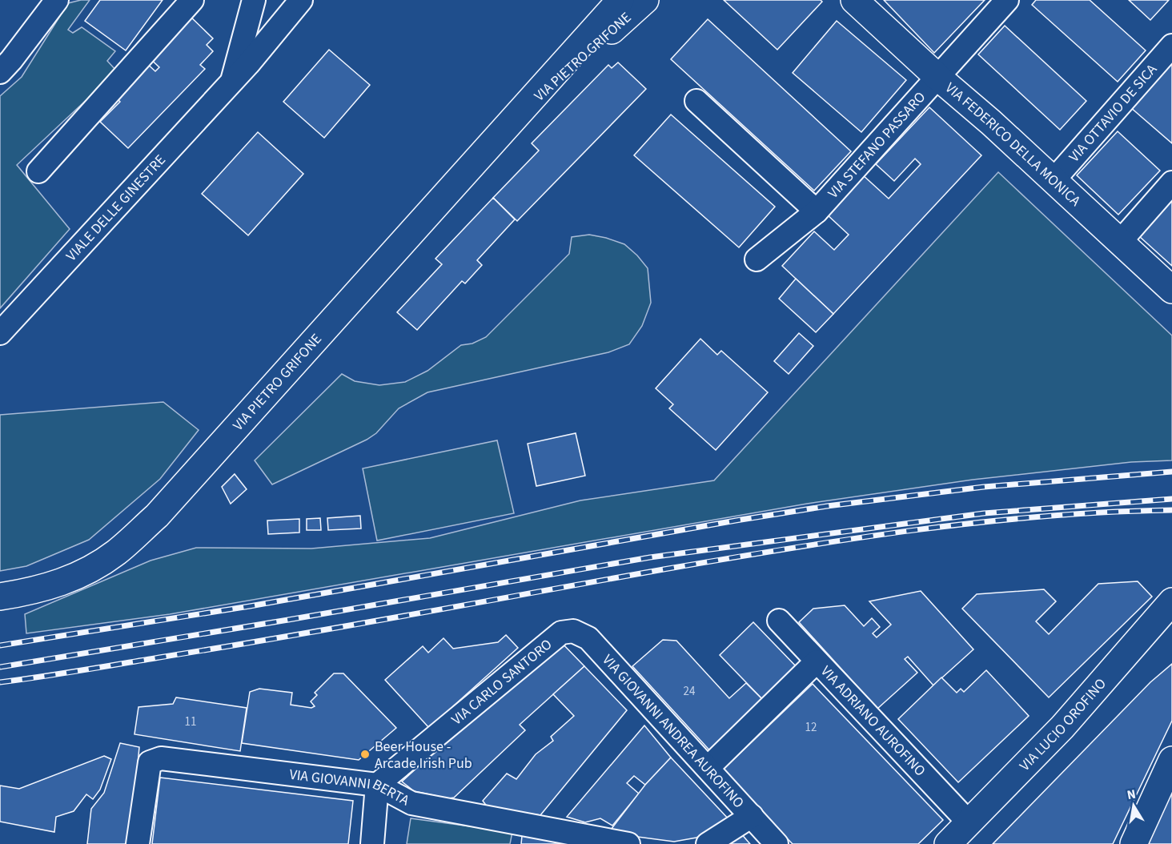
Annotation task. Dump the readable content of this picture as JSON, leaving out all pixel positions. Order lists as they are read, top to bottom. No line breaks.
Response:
{"streets":{"street":["VIA PIETRO GRIFONE","VIA OTTAVIO DE SICA","VIA STEFANO PASSARO","VIA FEDERICO DELLA MONICA","VIALE DELLE GINESTRE","VIA CARLO SANTORO","VIA ADRIANO AUROFINO","VIA LUCIO OROFINO","VIA GIOVANNI ANDREA AUROFINO","VIA GIOVANNI BERTA"]},"crossings":[["VIA OTTAVIO DE SICA","VIA FEDERICO DELLA MONICA"],["VIA STEFANO PASSARO","VIA FEDERICO DELLA MONICA"],["VIA CARLO SANTORO","VIA GIOVANNI ANDREA AUROFINO"],["VIA CARLO SANTORO","VIA GIOVANNI BERTA"],["VIA ADRIANO AUROFINO","VIA LUCIO OROFINO"]],"places":["Beer House - Arcade Irish Pub"],"house_numbers":["24","11","12"],"north":"top"}
